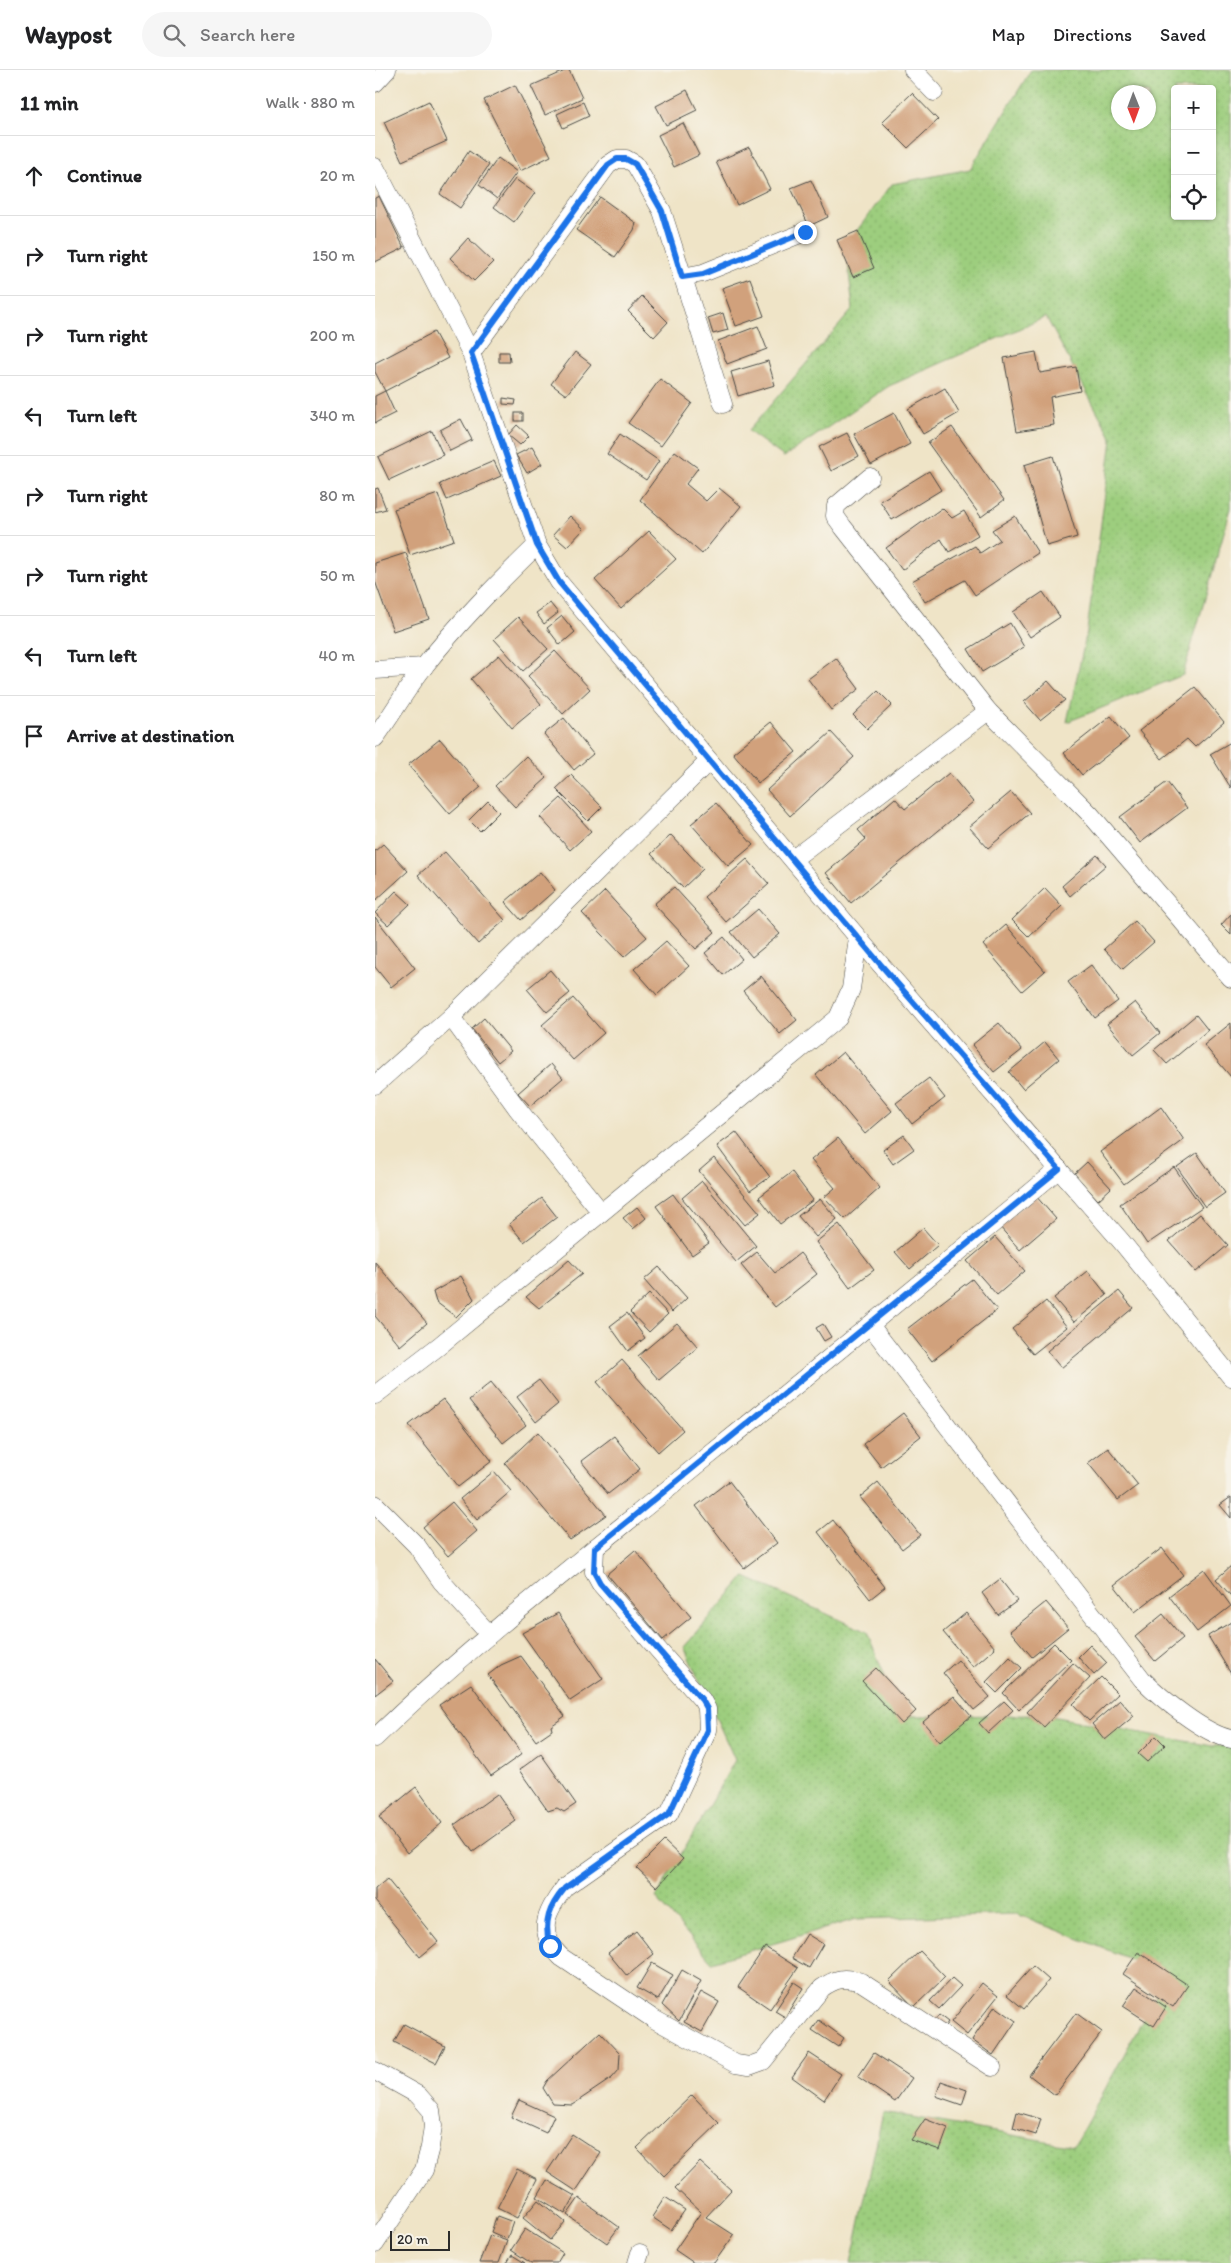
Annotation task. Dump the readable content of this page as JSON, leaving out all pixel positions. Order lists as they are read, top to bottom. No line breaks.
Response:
{"scale_bar":"20 m","north":"bottom","page":{"header":"Waypost","search":"Search here","nav":["Map","Directions","Saved"],"heading":["11 min","Walk · 880 m"],"map_buttons":["+","−"],"list":[["Continue","20 m"],["Turn right","150 m"],["Turn right","200 m"],["Turn left","340 m"],["Turn right","80 m"],["Turn right","50 m"],["Turn left","40 m"],"Arrive at destination"],"scale":"20 m"}}
